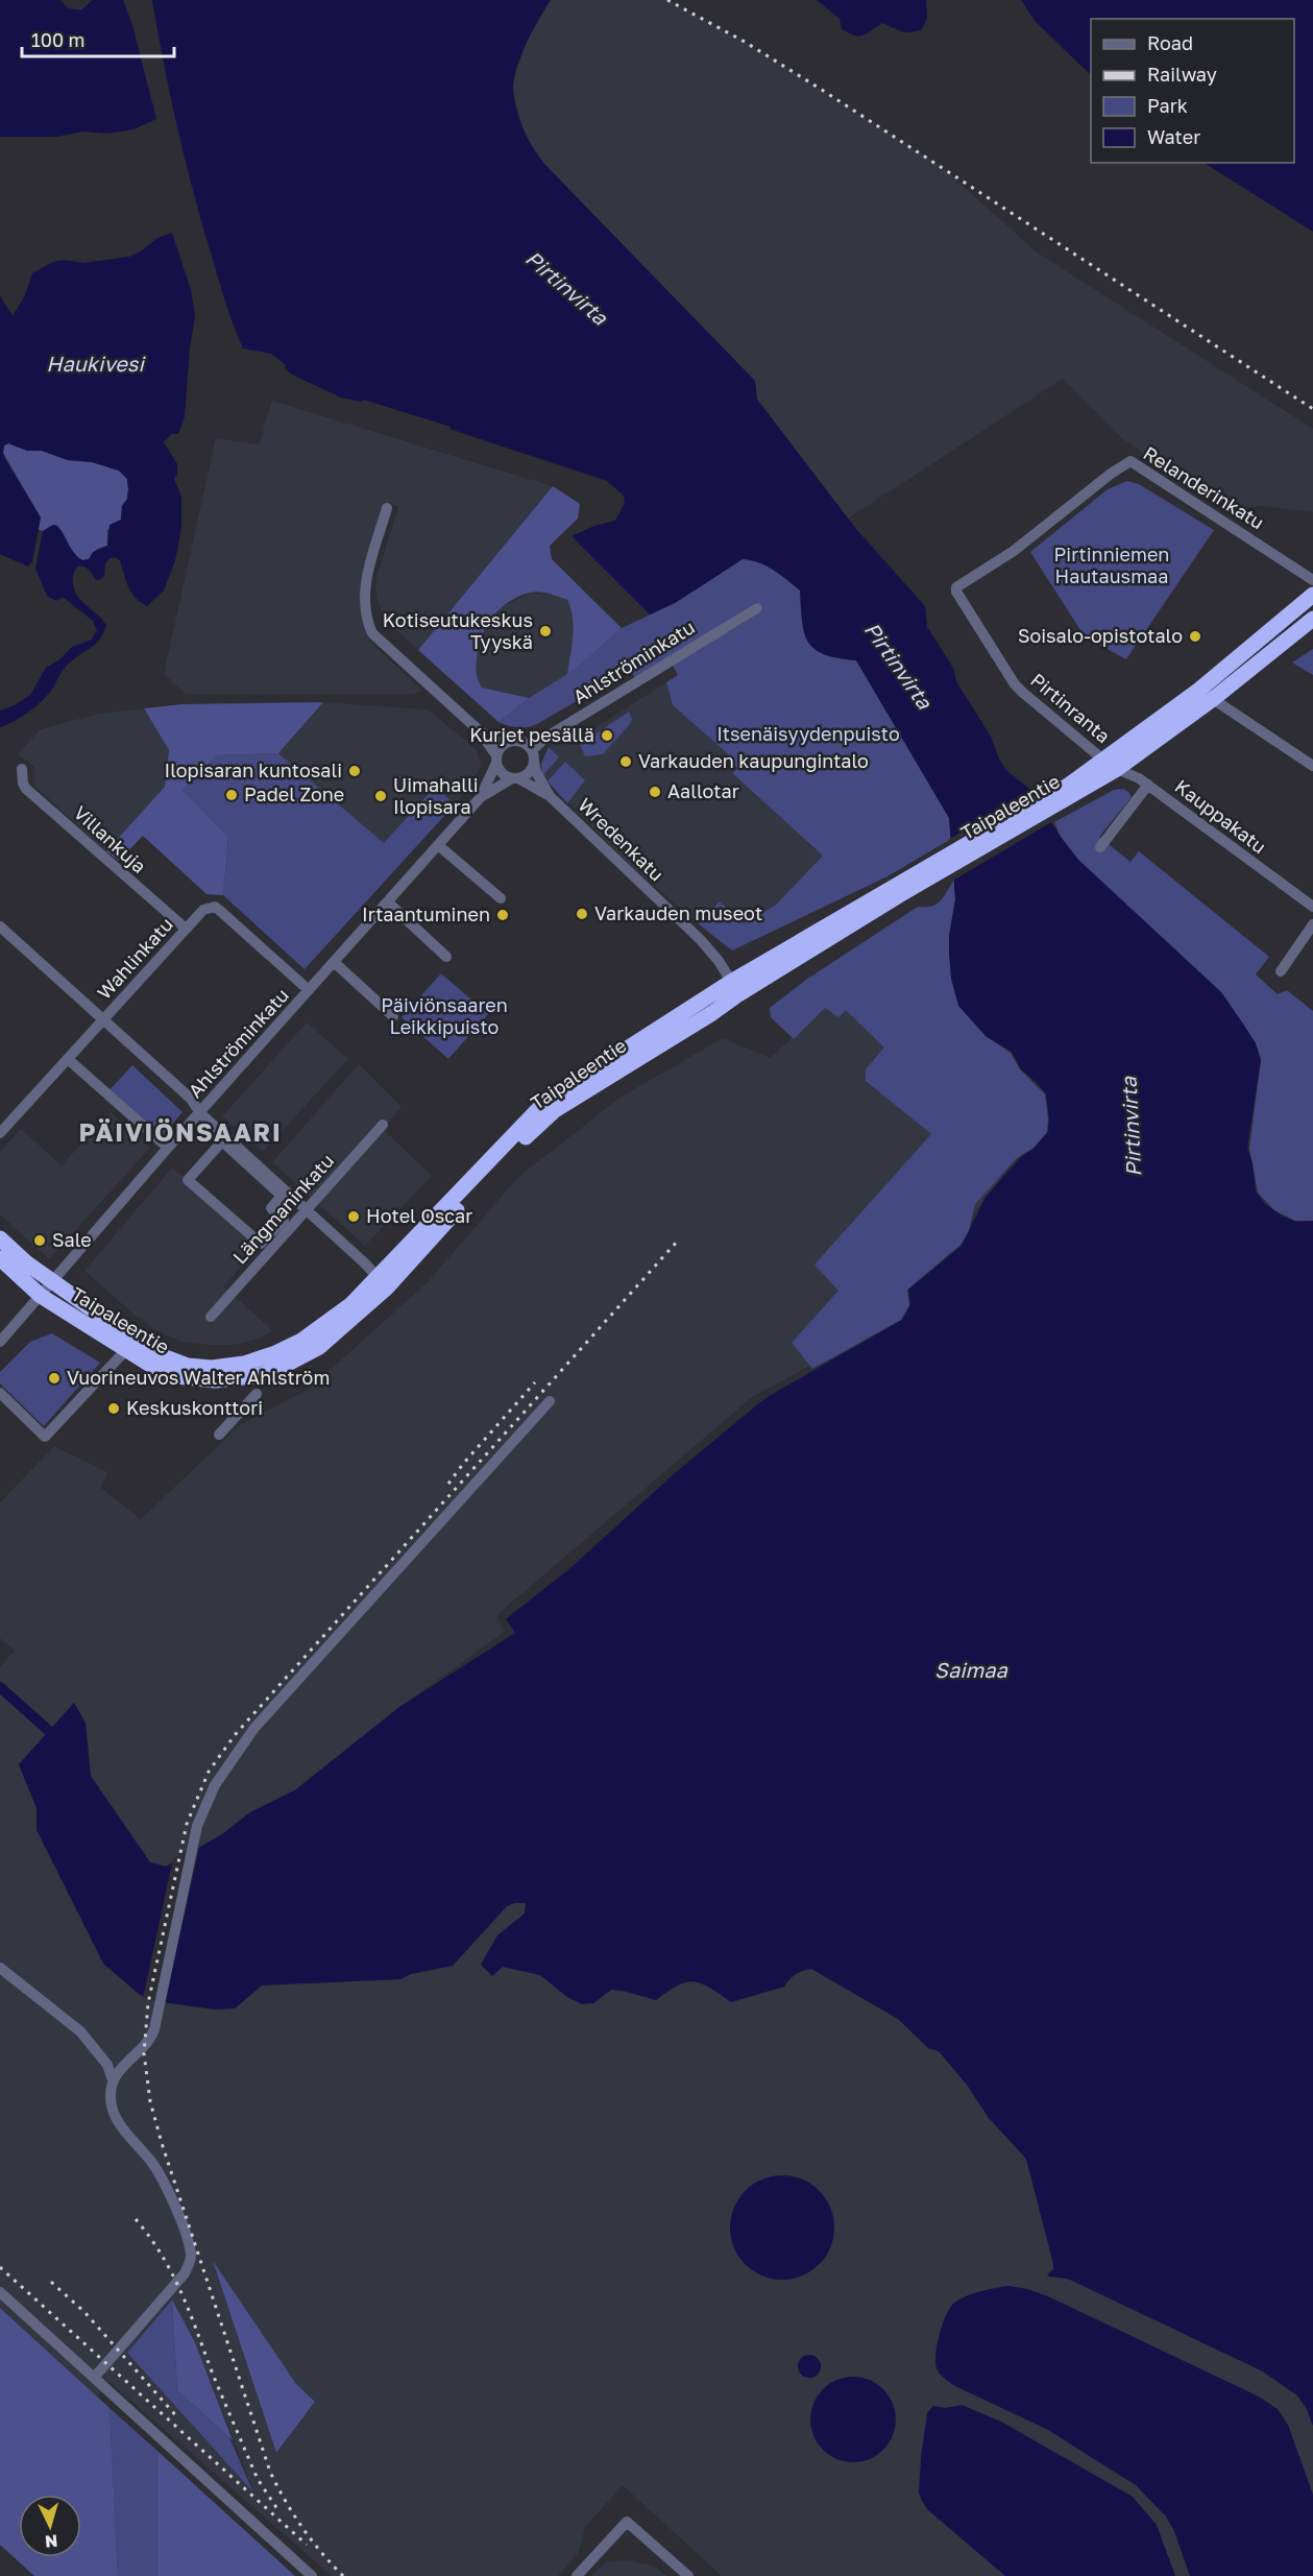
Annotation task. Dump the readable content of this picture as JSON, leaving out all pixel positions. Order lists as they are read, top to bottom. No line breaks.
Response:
{"streets":{"highway":["Taipaleentie"],"street":["Relanderinkatu","Ahlströminkatu","Pirtinranta","Kauppakatu","Villankuja","Wredenkatu","Wahlinkatu","Längmaninkatu"]},"crossings":[["Relanderinkatu","Pirtinranta"],["Ahlströminkatu","Taipaleentie"],["Ahlströminkatu","Wredenkatu"],["Ahlströminkatu","Wahlinkatu"],["Pirtinranta","Taipaleentie"],["Pirtinranta","Kauppakatu"],["Taipaleentie","Kauppakatu"],["Taipaleentie","Wredenkatu"],["Villankuja","Wahlinkatu"]],"districts":["PÄIVIÖNSAARI"],"water":["Pirtinvirta","Haukivesi","Saimaa"],"parks":["Pirtinniemen Hautausmaa","Itsenäisyydenpuisto","Päiviönsaaren Leikkipuisto"],"places":["Kotiseutukeskus Tyyskä","Soisalo-opistotalo","Kurjet pesällä","Varkauden kaupungintalo","Ilopisaran kuntosali","Aallotar","Padel Zone","Uimahalli Ilopisara","Varkauden museot","Irtaantuminen","Hotel Oscar","Sale","Vuorineuvos Walter Ahlström","Keskuskonttori"],"legend":["Road","Railway","Park","Water"],"scale_bar":"100 m","north":"bottom"}
